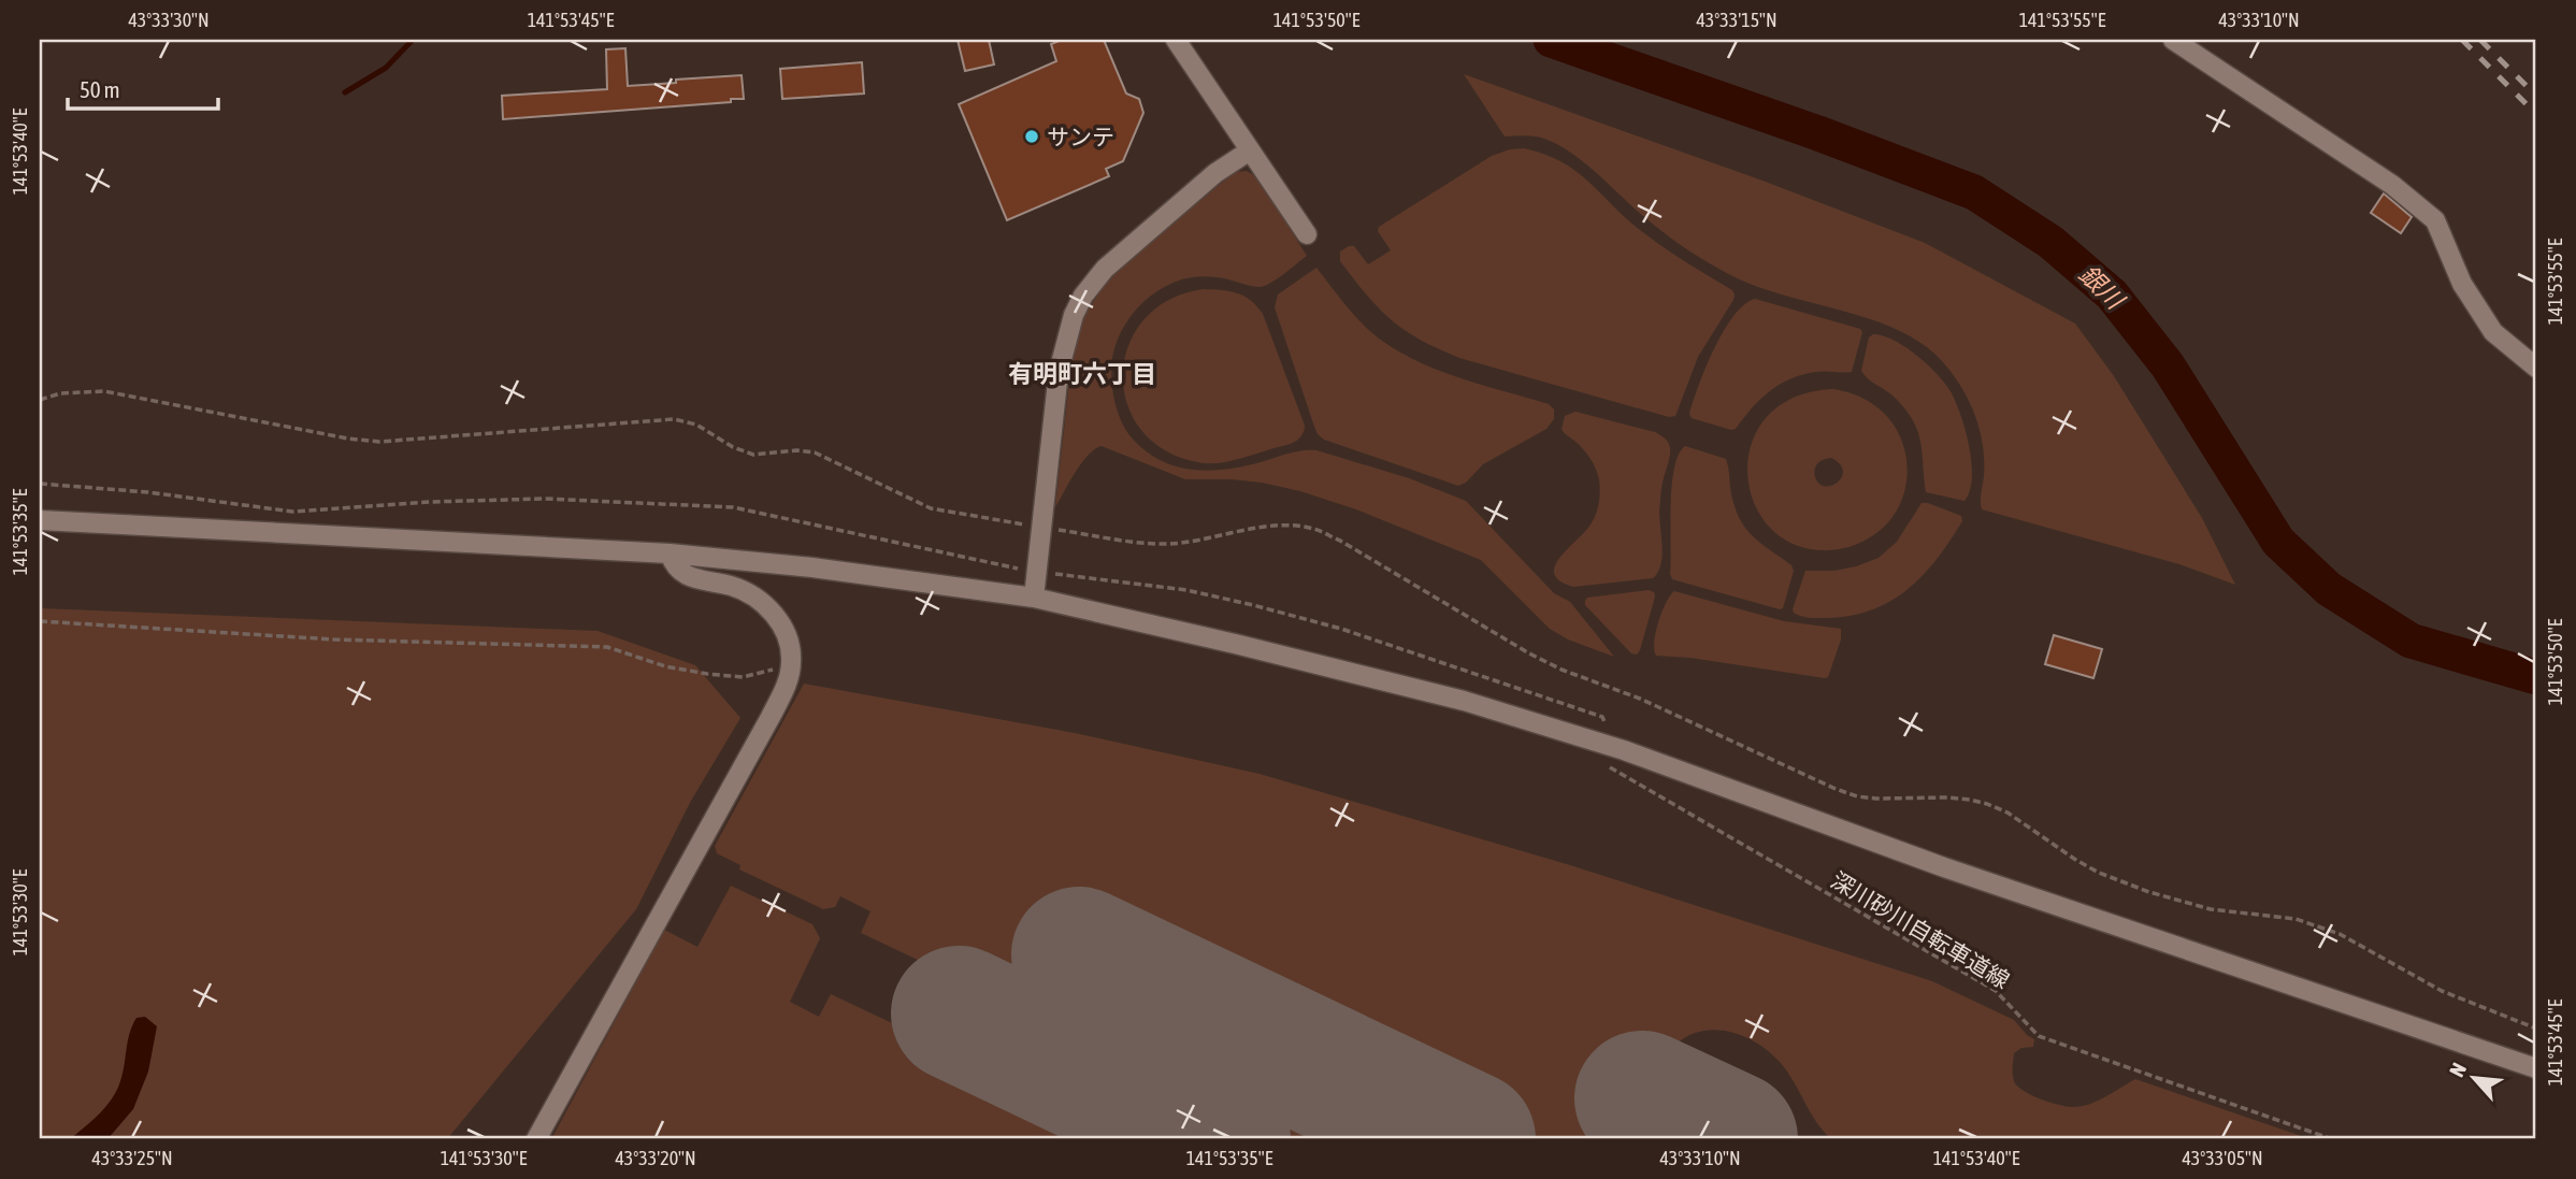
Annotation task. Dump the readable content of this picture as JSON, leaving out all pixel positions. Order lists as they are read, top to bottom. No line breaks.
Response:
{"streets":{"path":["深川砂川自転車道線"]},"districts":["有明町六丁目"],"water":["銀川"],"places":["サンテ"],"scale_bar":"50 m","north":"top left","coordinates":["43°33'30\"N","141°53'45\"E","141°53'50\"E","43°33'15\"N","141°53'55\"E","43°33'10\"N","141°53'40\"E","141°53'35\"E","141°53'30\"E","43°33'25\"N","43°33'20\"N","43°33'05\"N"]}
